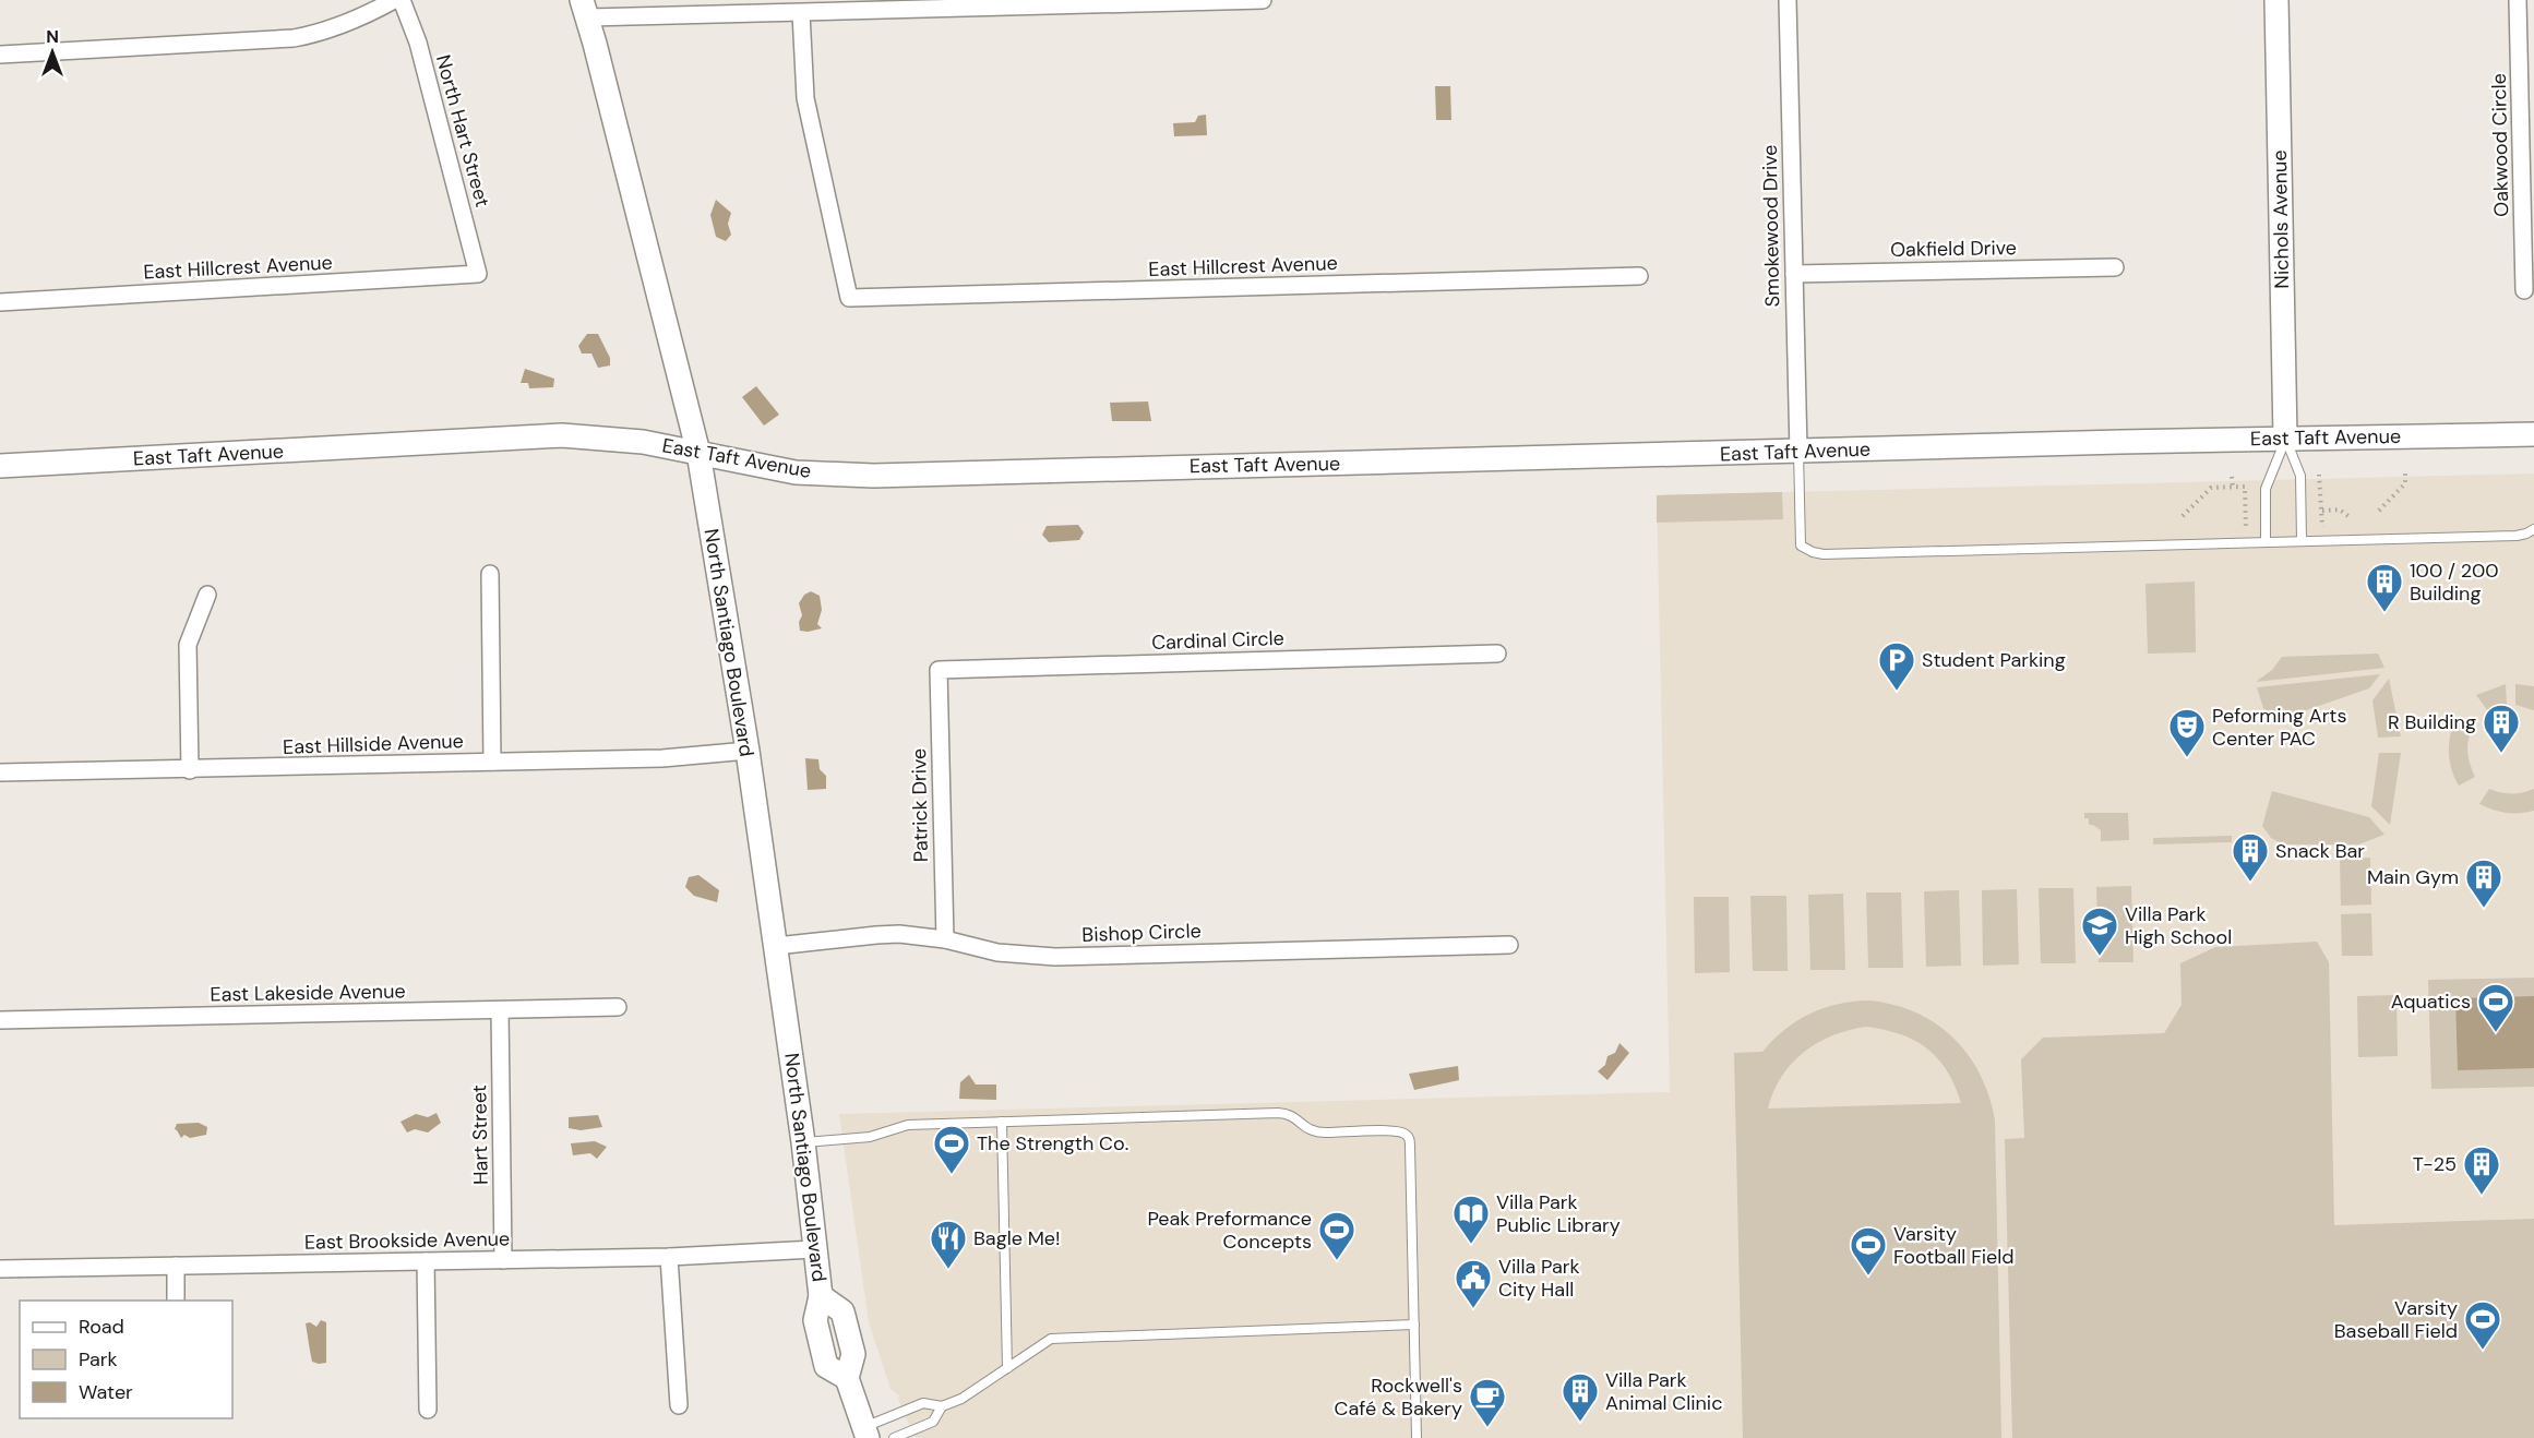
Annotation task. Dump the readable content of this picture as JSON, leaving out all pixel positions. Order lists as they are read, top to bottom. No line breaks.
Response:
{"streets":{"street":["North Hart Street","Oakwood Circle","Nichols Avenue","Smokewood Drive","Oakfield Drive","East Hillcrest Avenue","East Taft Avenue","Cardinal Circle","North Santiago Boulevard","East Hillside Avenue","Patrick Drive","Bishop Circle","East Lakeside Avenue","Hart Street","East Brookside Avenue"]},"crossings":[["North Hart Street","East Hillcrest Avenue"],["Nichols Avenue","East Taft Avenue"],["Smokewood Drive","Oakfield Drive"],["Smokewood Drive","East Taft Avenue"],["East Taft Avenue","North Santiago Boulevard"],["Cardinal Circle","Patrick Drive"],["North Santiago Boulevard","East Hillside Avenue"],["North Santiago Boulevard","Bishop Circle"],["North Santiago Boulevard","East Brookside Avenue"],["Patrick Drive","Bishop Circle"],["East Lakeside Avenue","Hart Street"],["Hart Street","East Brookside Avenue"]],"places":{"building":["100 / 200 Building","R Building","Snack Bar","Main Gym","T-25","Villa Park Animal Clinic"],"parking":["Student Parking"],"theatre":["Peforming Arts Center PAC"],"school or university":["Villa Park High School"],"sports":["Aquatics","The Strength Co.","Peak Preformance Concepts","Varsity Football Field","Varsity Baseball Field"],"library":["Villa Park Public Library"],"restaurant":["Bagle Me!"],"public building":["Villa Park City Hall"],"cafe":["Rockwell's Café & Bakery"]},"legend":["Road","Park","Water"],"north":"top"}
